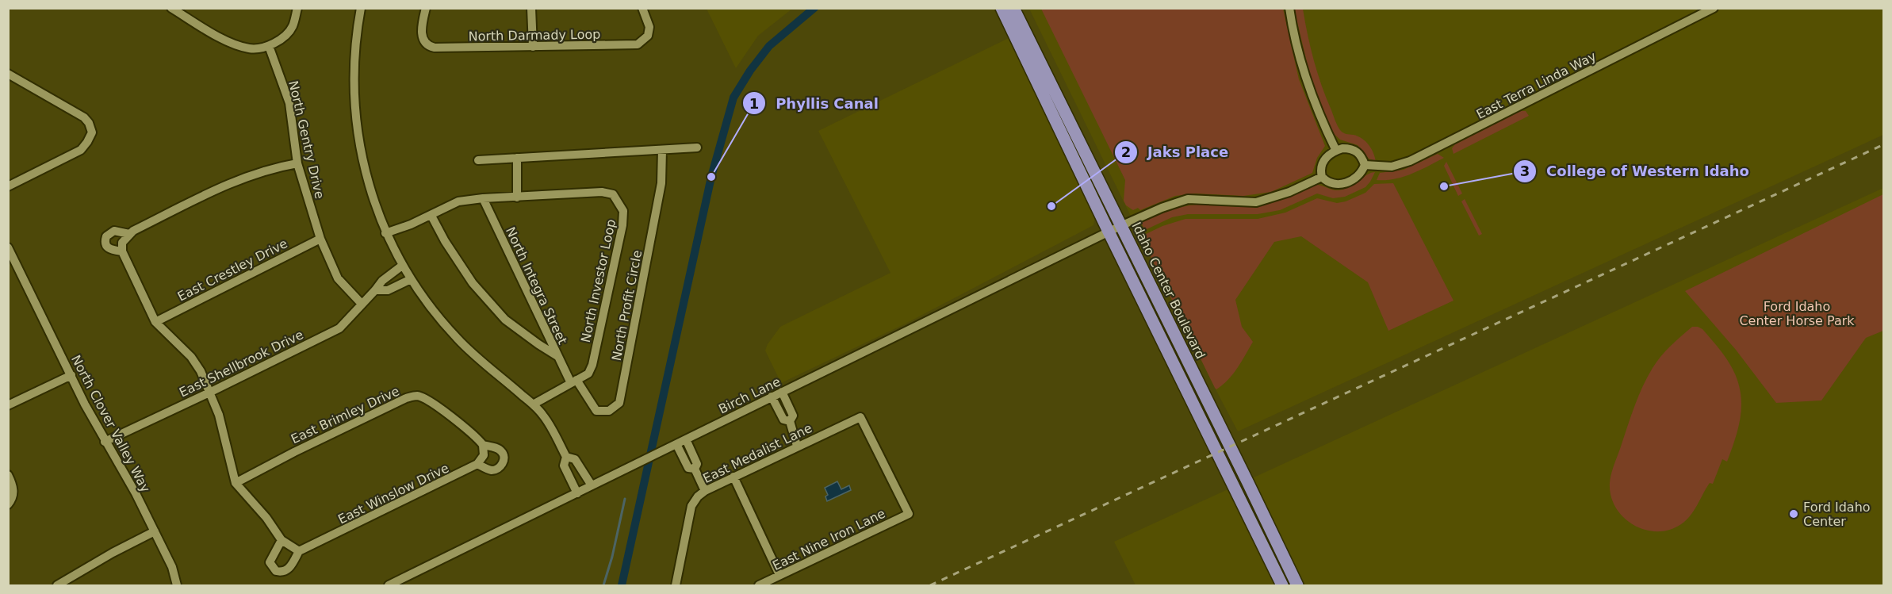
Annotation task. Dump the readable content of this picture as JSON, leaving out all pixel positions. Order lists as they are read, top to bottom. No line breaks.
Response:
{"streets":{"main road":["Idaho Center Boulevard"],"street":["North Darmady Loop","East Terra Linda Way","North Gentry Drive","East Crestley Drive","North Investor Loop","North Integra Street","North Profit Circle","East Shellbrook Drive","Birch Lane","East Brimley Drive","North Clover Valley Way","East Medalist Lane","East Winslow Drive","East Nine Iron Lane"]},"crossings":[["North Gentry Drive","East Crestley Drive"],["North Gentry Drive","East Shellbrook Drive"],["North Investor Loop","North Integra Street"],["North Investor Loop","North Profit Circle"],["North Integra Street","North Profit Circle"],["Idaho Center Boulevard","Birch Lane"],["East Shellbrook Drive","North Clover Valley Way"],["East Medalist Lane","East Nine Iron Lane"]],"parks":["Ford Idaho Center Horse Park"],"places":["Phyllis Canal","College of Western Idaho","Jaks Place","Ford Idaho Center"]}
